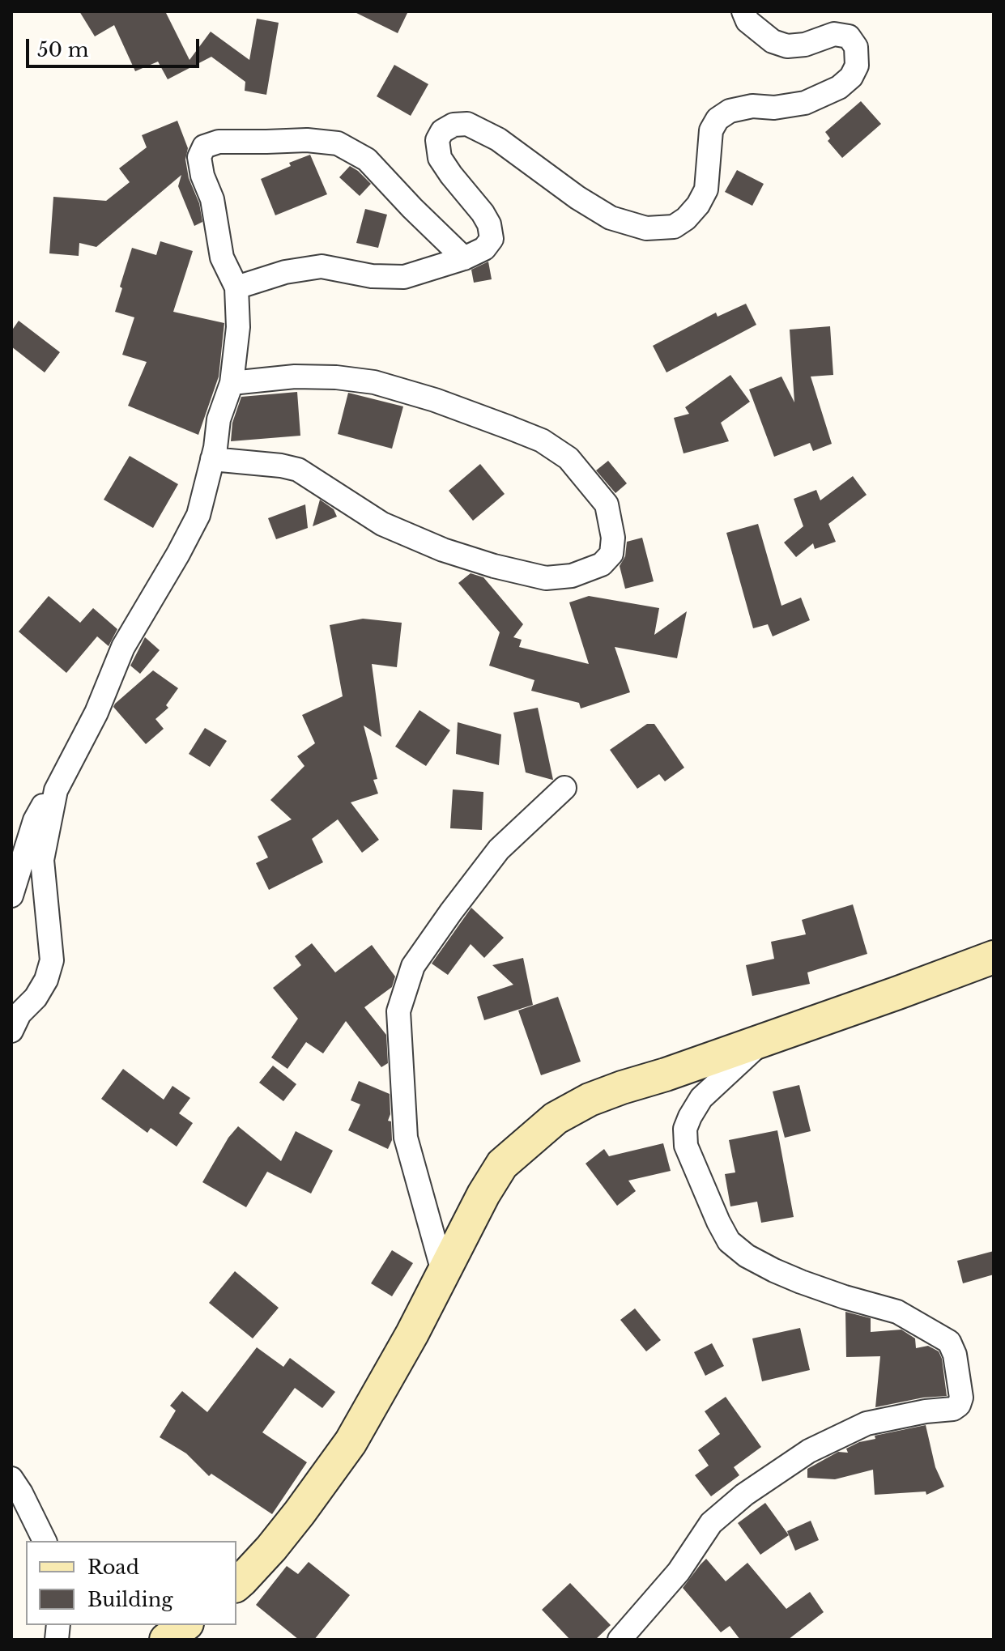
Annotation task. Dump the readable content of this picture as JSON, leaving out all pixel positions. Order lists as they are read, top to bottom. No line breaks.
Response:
{"legend":["Road","Building"],"scale_bar":"50 m"}
